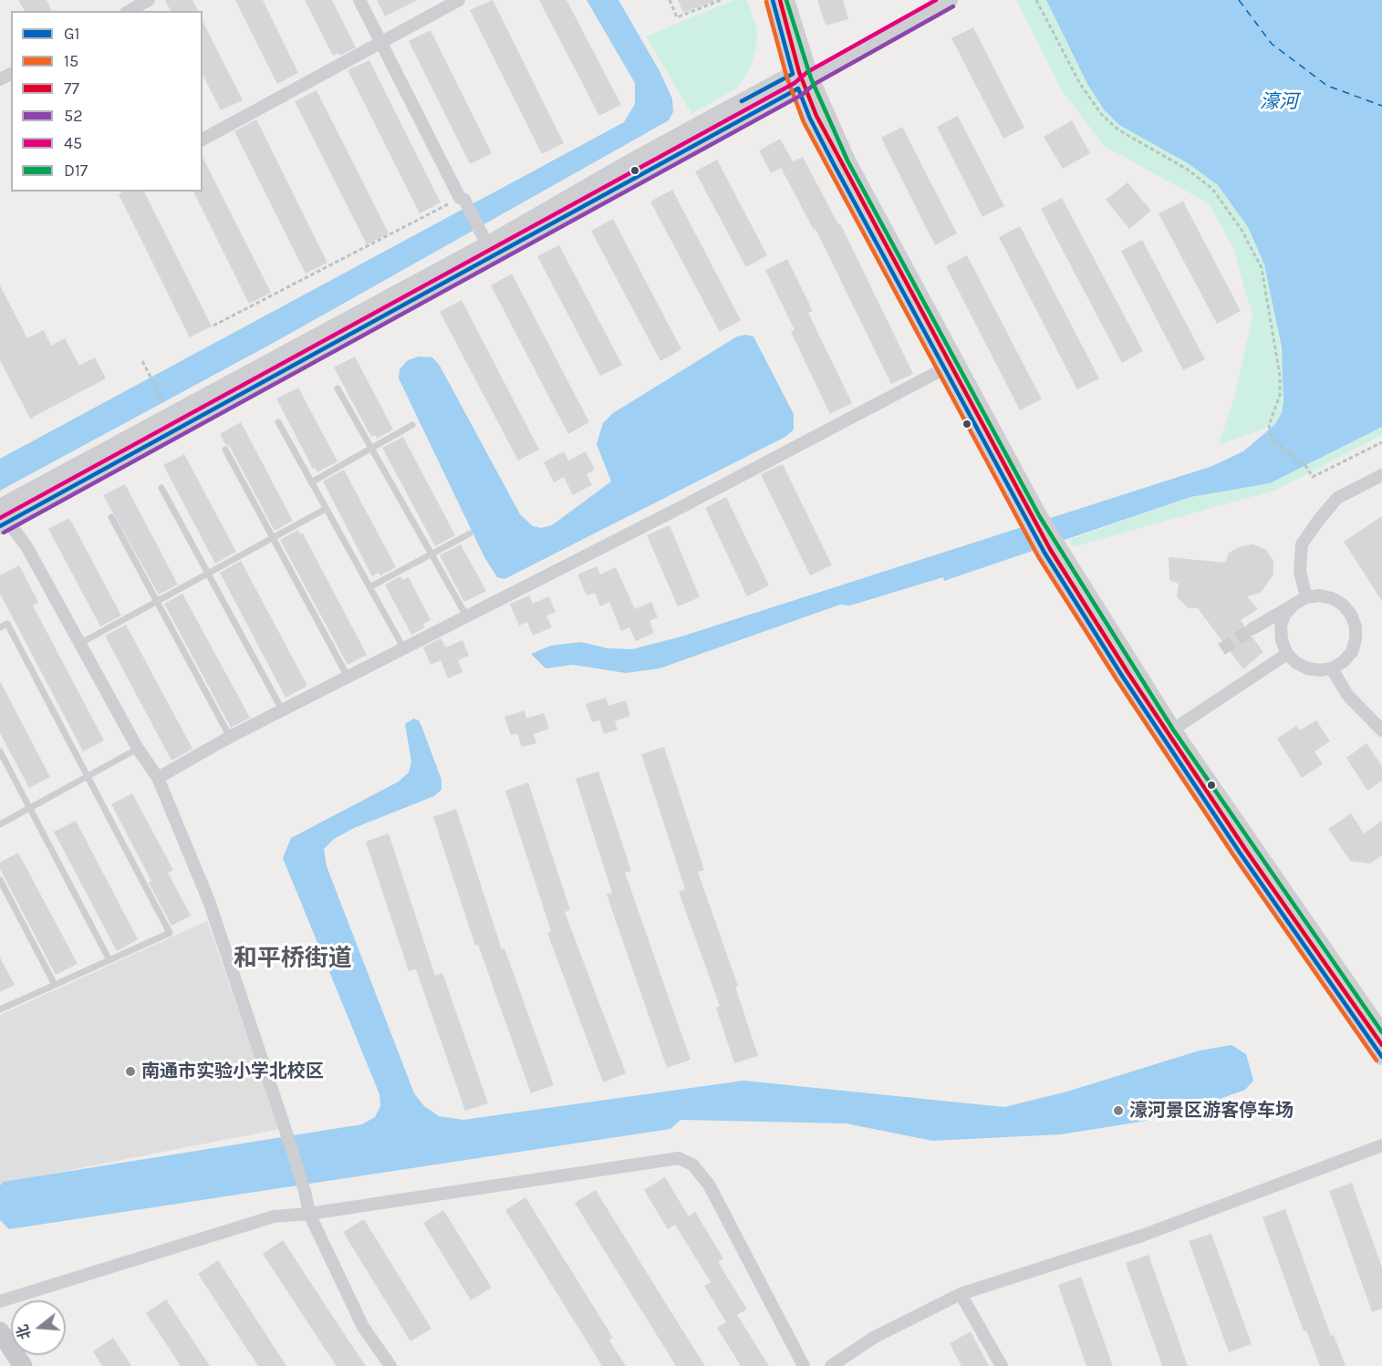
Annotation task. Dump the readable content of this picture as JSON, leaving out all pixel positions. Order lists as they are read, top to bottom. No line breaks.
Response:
{"districts":["和平桥街道"],"water":["濠河"],"places":["南通市实验小学北校区","濠河景区游客停车场"],"lines":["transit line G1","transit line 77","transit line 45","transit line D17","transit line 15","transit line 52"],"legend":["G1","15","77","52","45","D17"],"north":"left"}
